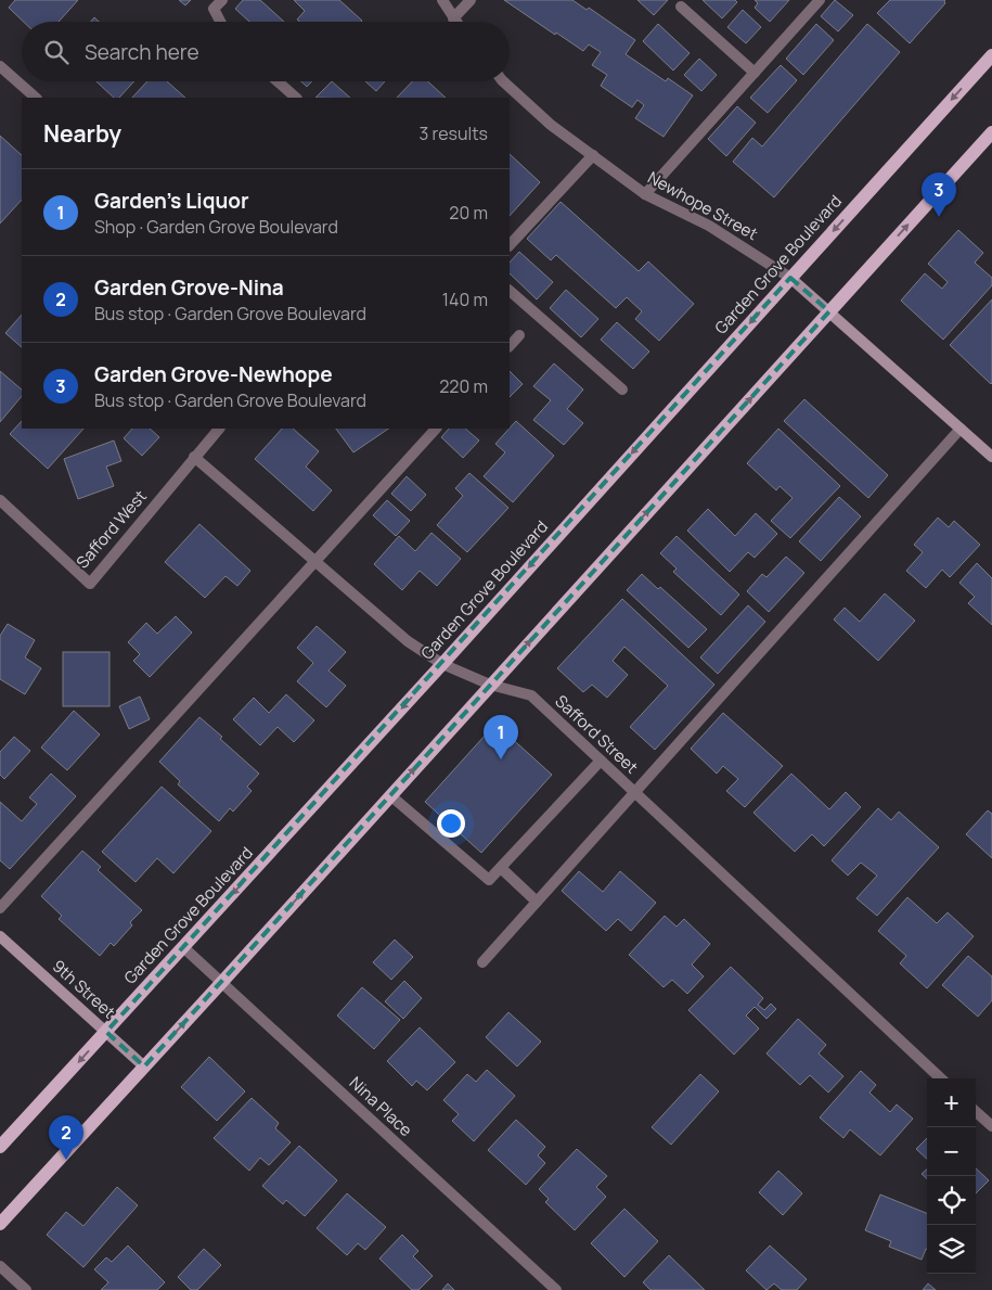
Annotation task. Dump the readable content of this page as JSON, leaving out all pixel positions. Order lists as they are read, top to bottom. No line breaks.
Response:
{"streets":{"main road":["Garden Grove Boulevard"],"street":["Newhope Street","Safford West","Safford Street","9th Street","Nina Place"]},"crossings":[["Newhope Street","Garden Grove Boulevard"],["Garden Grove Boulevard","Safford Street"],["Garden Grove Boulevard","9th Street"],["Garden Grove Boulevard","Nina Place"],["Safford West","Safford Street"]],"page":{"search":"Search here","heading":["Nearby","3 results"],"list":[{"mark":"1","name":"Garden's Liquor","note":"Shop · Garden Grove Boulevard","value":"20 m"},{"mark":"2","name":"Garden Grove-Nina","note":"Bus stop · Garden Grove Boulevard","value":"140 m"},{"mark":"3","name":"Garden Grove-Newhope","note":"Bus stop · Garden Grove Boulevard","value":"220 m"}],"pins":["3","1","2"],"map_buttons":["+","−"]}}
